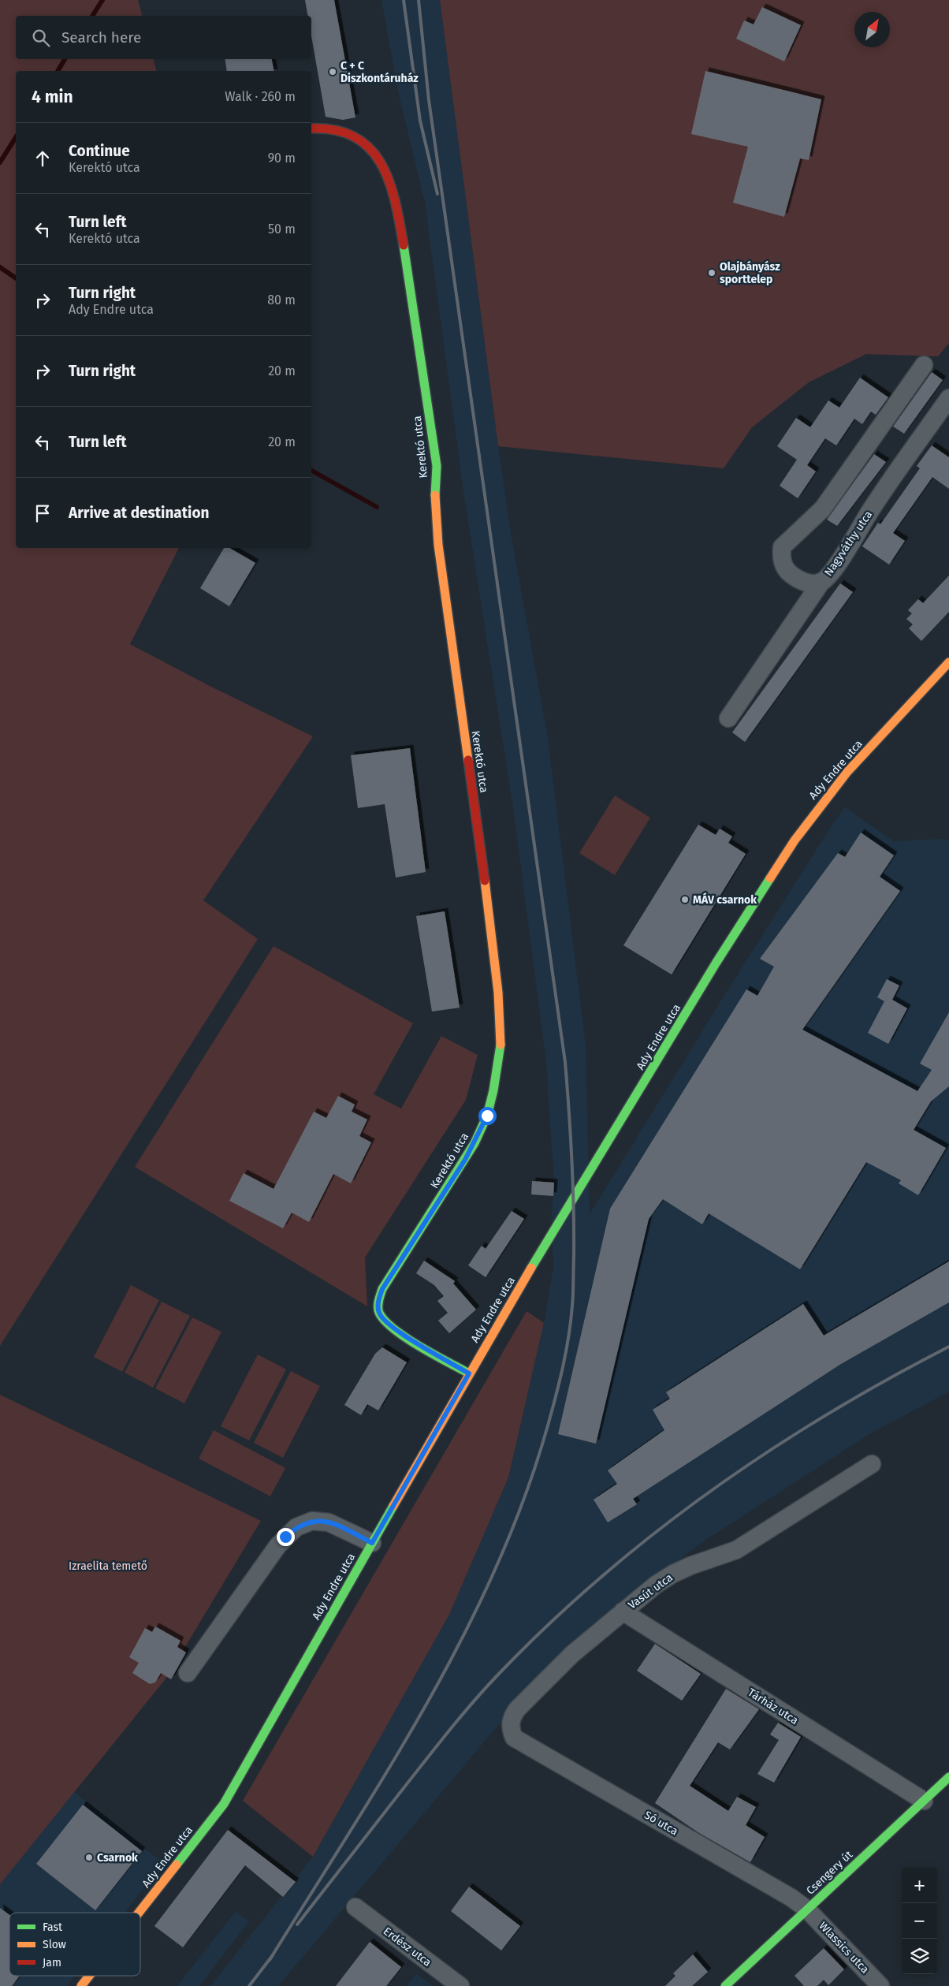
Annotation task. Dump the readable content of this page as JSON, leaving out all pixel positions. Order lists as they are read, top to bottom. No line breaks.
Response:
{"streets":{"street":["Kerektó utca","Nagyváthy utca","Ady Endre utca","Vasút utca","Tárház utca","Só utca","Csengery út","Erdész utca","Wlassics utca"]},"crossings":[["Kerektó utca","Ady Endre utca"],["Vasút utca","Tárház utca"],["Vasút utca","Só utca"],["Tárház utca","Csengery út"],["Só utca","Csengery út"],["Só utca","Wlassics utca"],["Csengery út","Wlassics utca"]],"parks":["Izraelita temető"],"places":["C + C Diszkontáruház","Olajbányász sporttelep","MÁV csarnok","Csarnok"],"legend":["Fast","Slow","Jam"],"north":"top right","page":{"search":"Search here","heading":["4 min","Walk · 260 m"],"list":[["Continue","Kerektó utca","90 m"],["Turn left","Kerektó utca","50 m"],["Turn right","Ady Endre utca","80 m"],["Turn right","20 m"],["Turn left","20 m"],"Arrive at destination"],"map_buttons":["+","−"]}}
